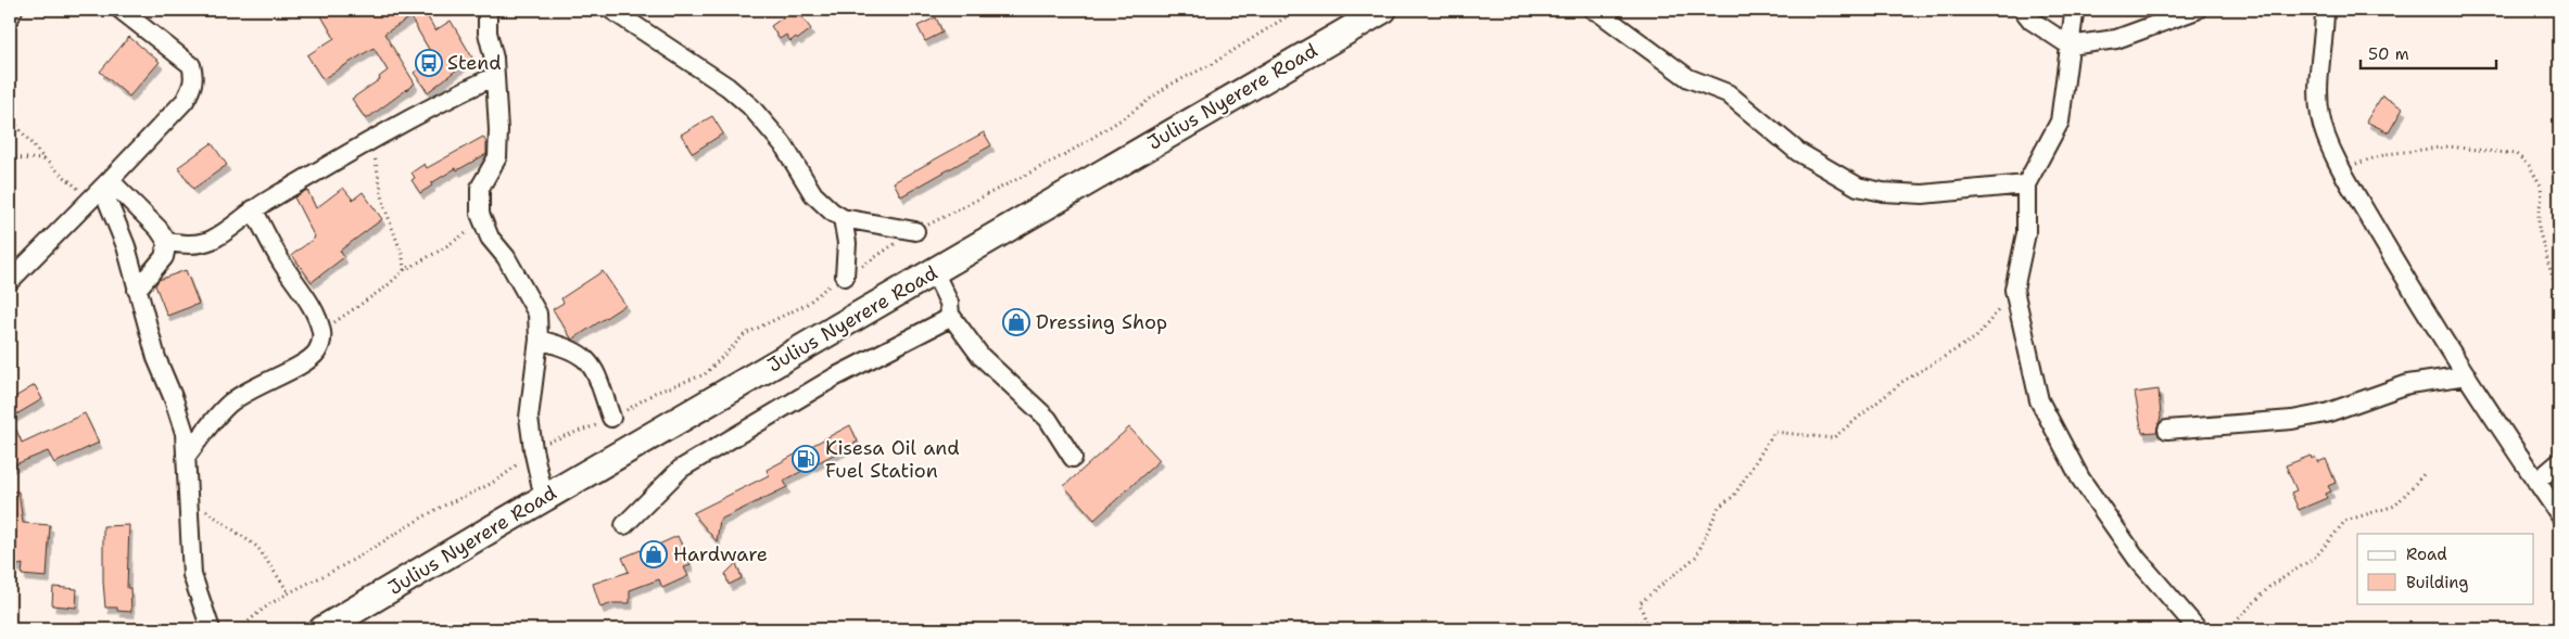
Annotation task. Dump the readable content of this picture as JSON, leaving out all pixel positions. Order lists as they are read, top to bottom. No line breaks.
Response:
{"streets":{"highway":["Julius Nyerere Road"]},"places":{"bus stop":["Stend"],"shop":["Dressing Shop","Hardware"],"fuel station":["Kisesa Oil and Fuel Station"]},"legend":["Road","Building"],"scale_bar":"50 m"}
